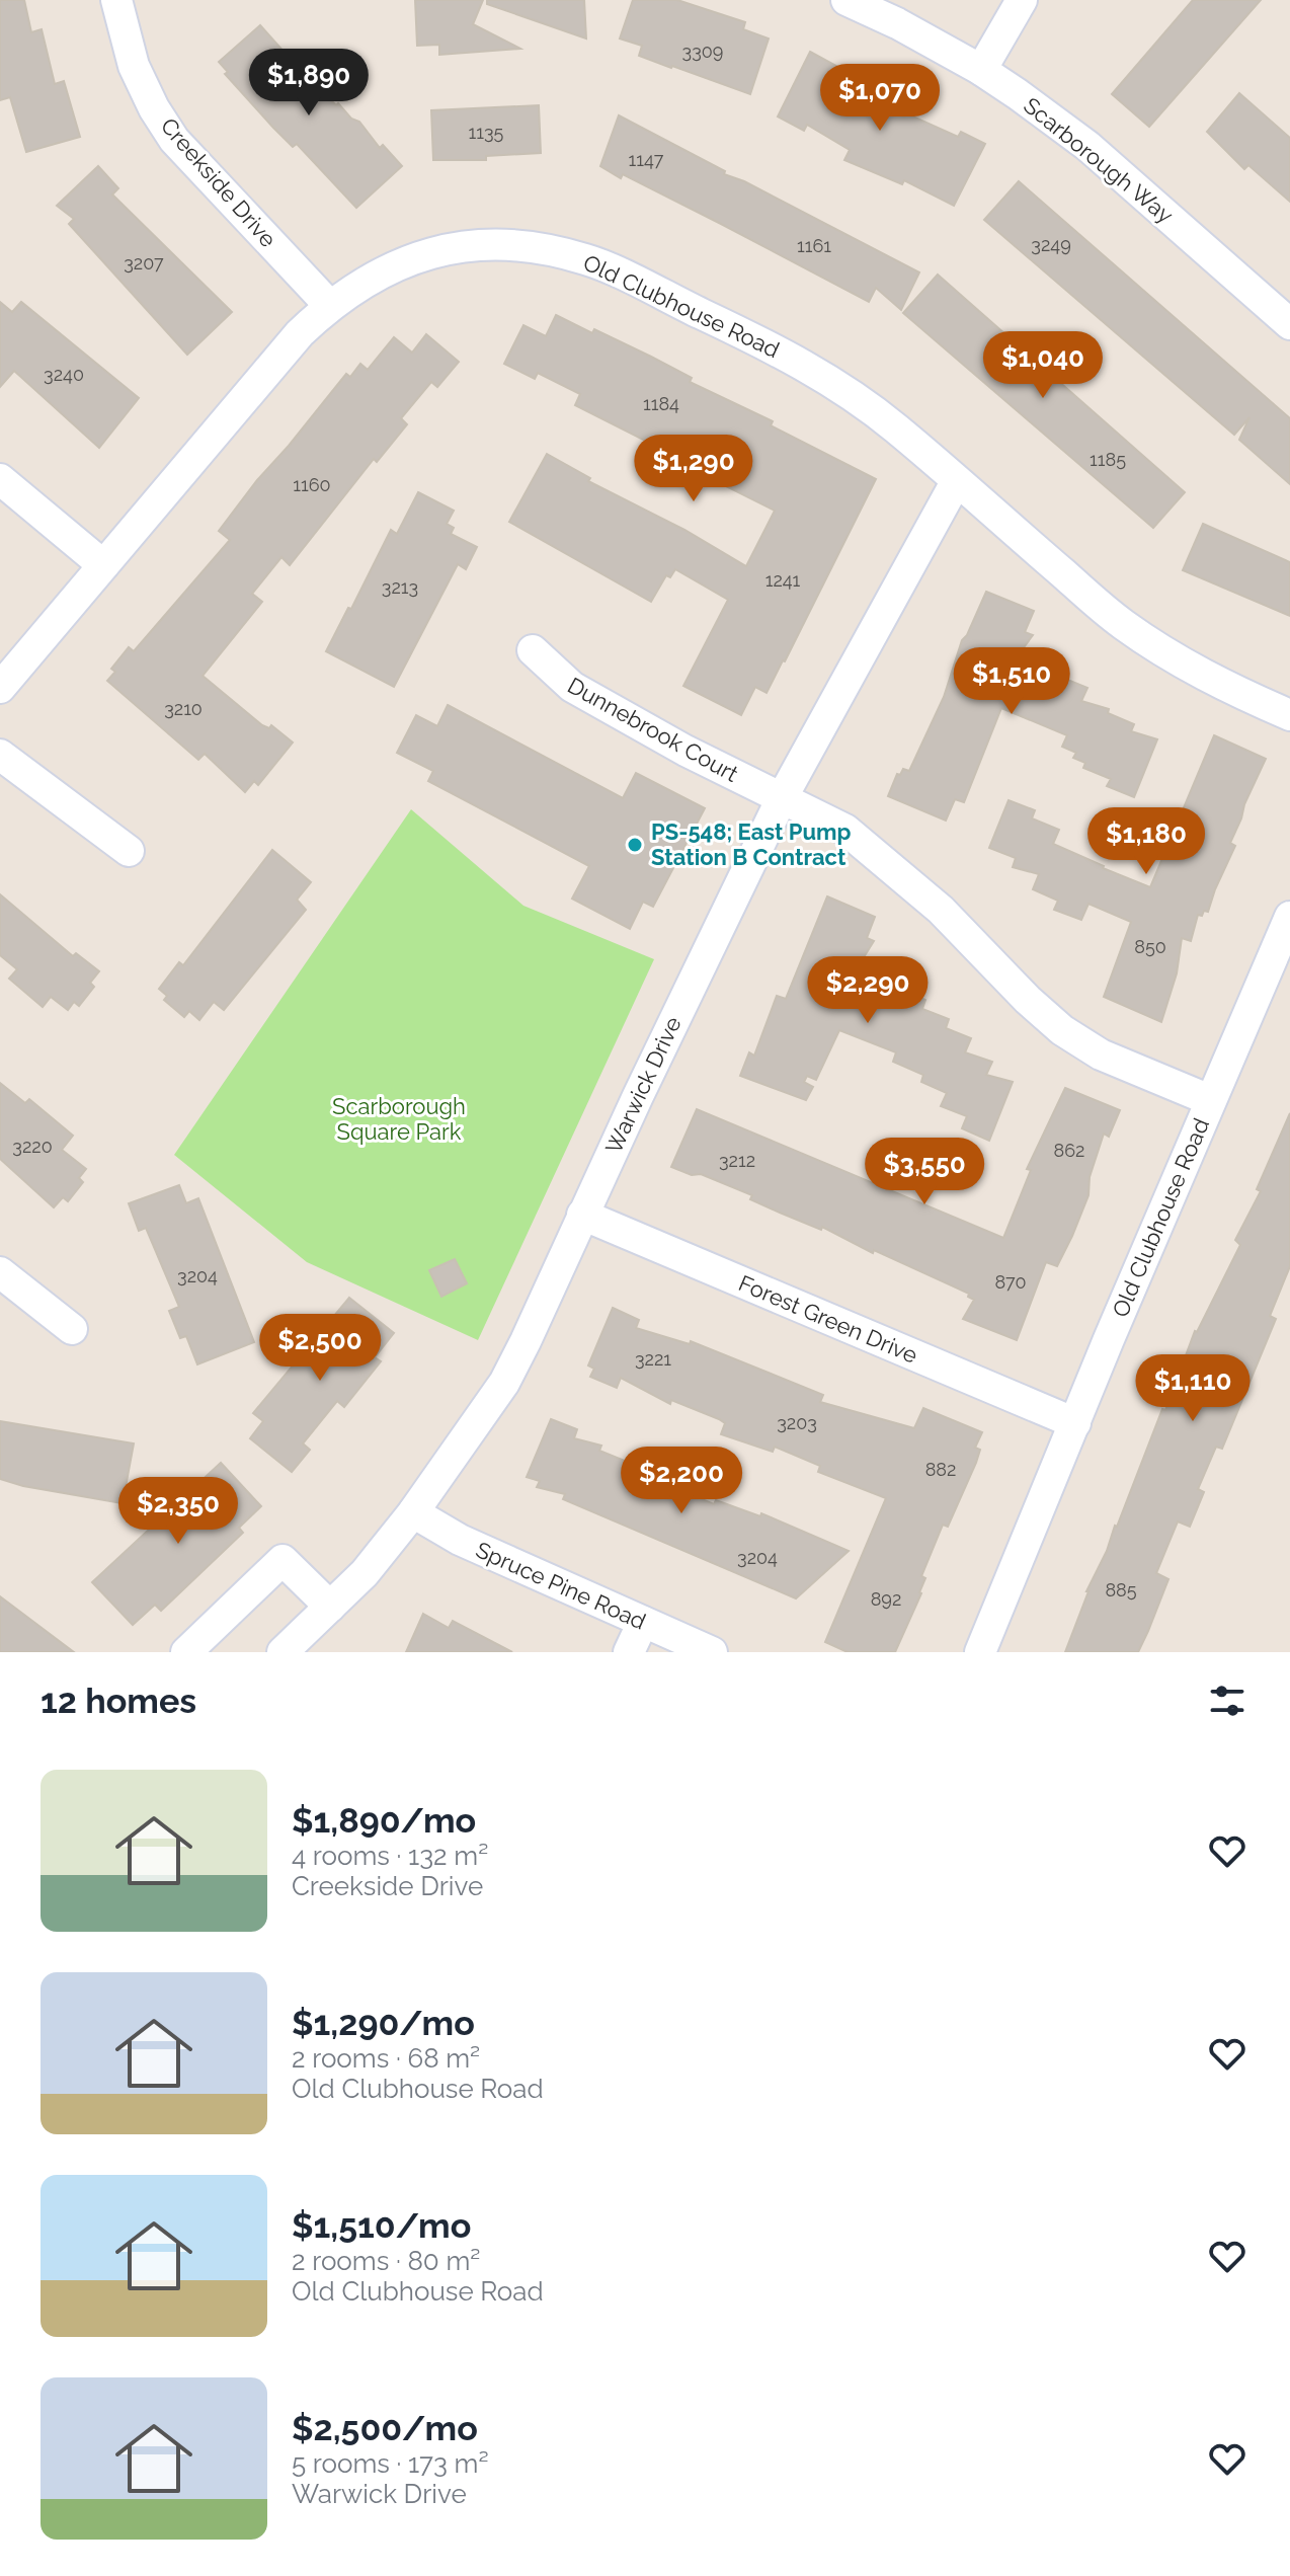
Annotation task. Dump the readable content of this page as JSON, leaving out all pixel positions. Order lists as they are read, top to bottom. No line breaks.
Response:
{"streets":{"street":["Scarborough Way","Creekside Drive","Old Clubhouse Road","Dunnebrook Court","Warwick Drive","Forest Green Drive","Spruce Pine Road"]},"crossings":[["Creekside Drive","Old Clubhouse Road"],["Old Clubhouse Road","Dunnebrook Court"],["Old Clubhouse Road","Warwick Drive"],["Old Clubhouse Road","Forest Green Drive"],["Dunnebrook Court","Warwick Drive"],["Warwick Drive","Forest Green Drive"],["Warwick Drive","Spruce Pine Road"]],"parks":["Scarborough Square Park"],"places":["PS-548; East Pump Station B Contract"],"house_numbers":["3309","1135","1147","3249","1161","3207","3240","1184","1185","1160","1241","3213","3210","850","3220","862","3212","3204","870","3221","3203","882","3204","885","892"],"page":{"price":["$1,890","$1,070","$1,040","$1,290","$1,510","$1,180","$2,290","$3,550","$2,500","$1,110","$2,200","$2,350"],"heading":"12 homes","list":[{"name":"$1,890/mo","note":"4 rooms · 132 m² · Creekside Drive"},{"name":"$1,290/mo","note":"2 rooms · 68 m² · Old Clubhouse Road"},{"name":"$1,510/mo","note":"2 rooms · 80 m² · Old Clubhouse Road"},{"name":"$2,500/mo","note":"5 rooms · 173 m² · Warwick Drive"}]}}
